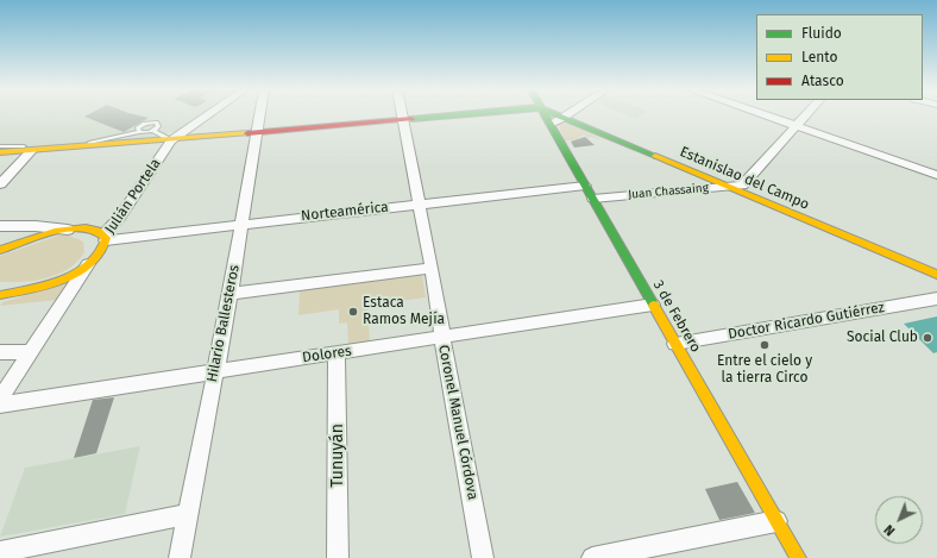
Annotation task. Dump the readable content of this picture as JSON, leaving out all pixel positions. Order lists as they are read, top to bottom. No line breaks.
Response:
{"streets":{"street":["Estanislao del Campo","Juan Chassaing","Julián Portela","Norteamérica","3 de Febrero","Doctor Ricardo Gutiérrez","Hilario Ballesteros","Dolores","Coronel Manuel Córdova","Tunuyán"]},"crossings":[["Estanislao del Campo","Juan Chassaing"],["Juan Chassaing","3 de Febrero"],["Julián Portela","Norteamérica"],["Norteamérica","3 de Febrero"],["Norteamérica","Hilario Ballesteros"],["Norteamérica","Coronel Manuel Córdova"],["3 de Febrero","Doctor Ricardo Gutiérrez"],["3 de Febrero","Dolores"],["Hilario Ballesteros","Dolores"],["Dolores","Coronel Manuel Córdova"],["Dolores","Tunuyán"]],"places":["Estaca Ramos Mejía","Social Club","Entre el cielo y la tierra Circo"],"legend":["Fluido","Lento","Atasco"],"north":"bottom left"}
